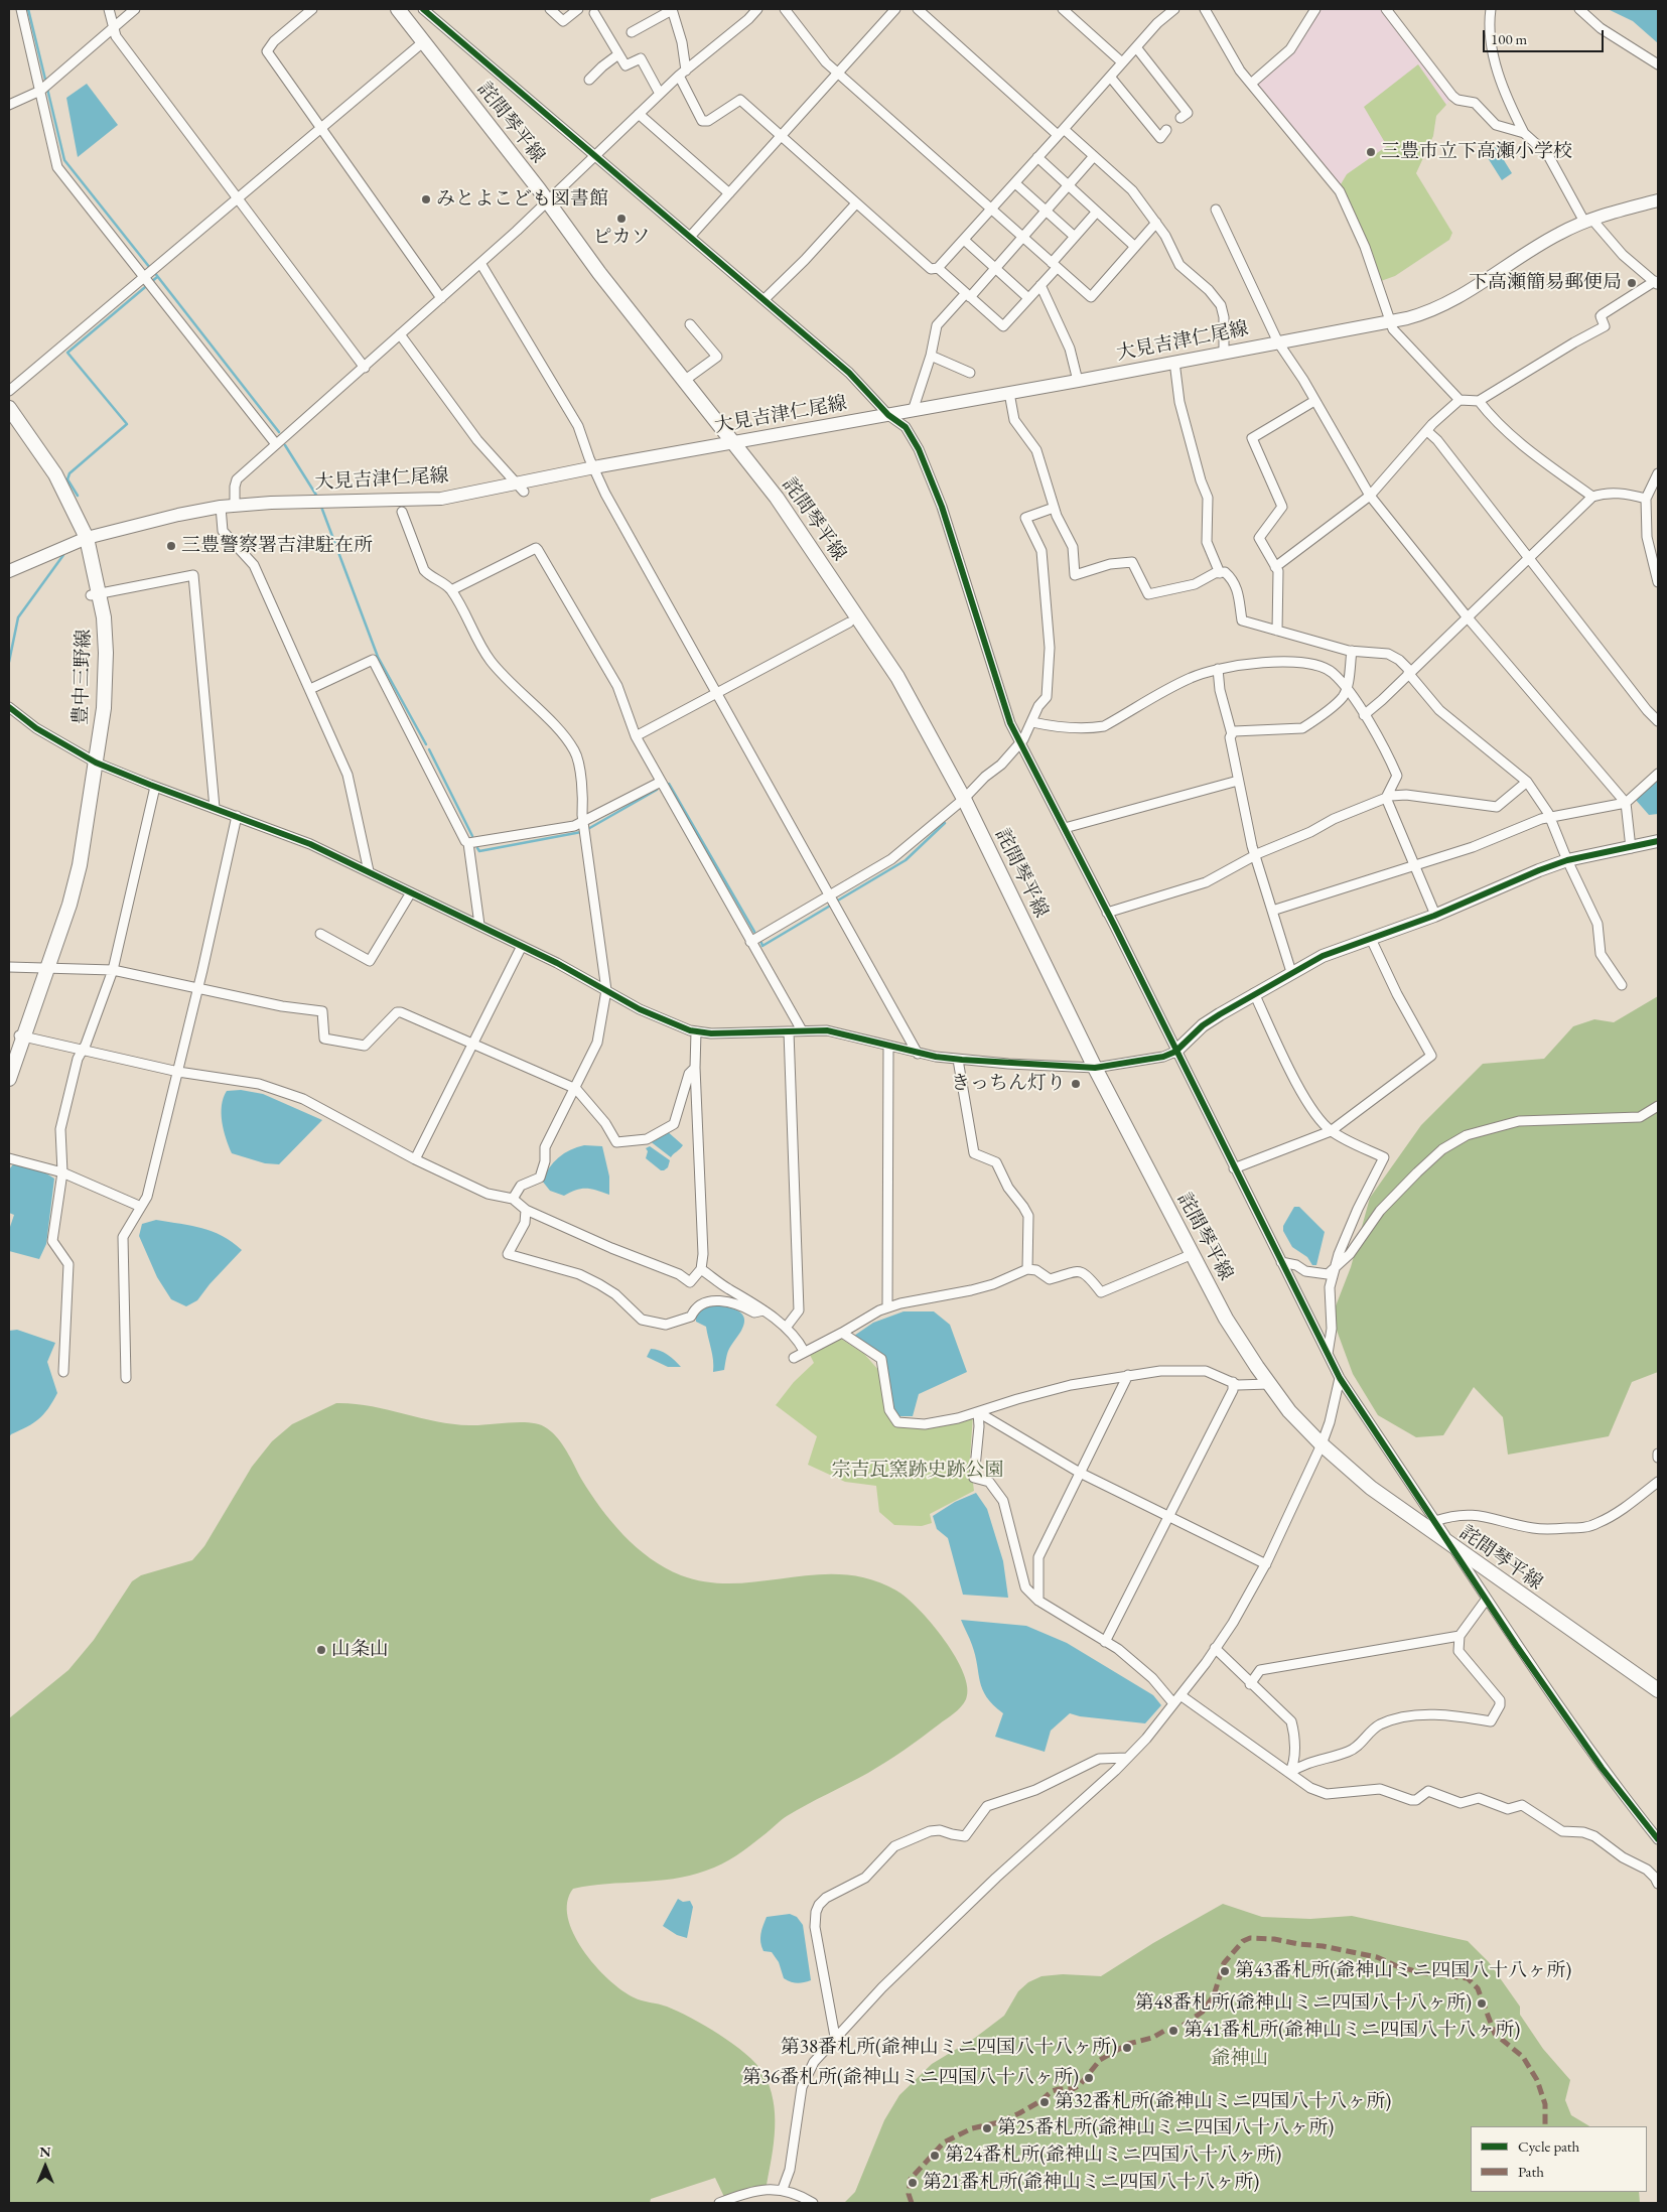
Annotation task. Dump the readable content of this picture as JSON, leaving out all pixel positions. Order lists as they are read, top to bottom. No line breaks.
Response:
{"streets":{"main road":["詫間琴平線","大見吉津仁尾線","豊中三野線"]},"crossings":[["詫間琴平線","大見吉津仁尾線"],["大見吉津仁尾線","豊中三野線"]],"parks":["宗吉瓦窯跡史跡公園","爺神山"],"places":["三豊市立下高瀬小学校","みとよこども図書館","ピカソ","下高瀬簡易郵便局","三豊警察署吉津駐在所","きっちん灯り","山条山","第43番札所(爺神山ミニ四国八十八ヶ所)","第48番札所(爺神山ミニ四国八十八ヶ所)","第41番札所(爺神山ミニ四国八十八ヶ所)","第38番札所(爺神山ミニ四国八十八ヶ所)","第36番札所(爺神山ミニ四国八十八ヶ所)","第32番札所(爺神山ミニ四国八十八ヶ所)","第25番札所(爺神山ミニ四国八十八ヶ所)","第24番札所(爺神山ミニ四国八十八ヶ所)","第21番札所(爺神山ミニ四国八十八ヶ所)"],"legend":["Cycle path","Path"],"scale_bar":"100 m","north":"top"}
